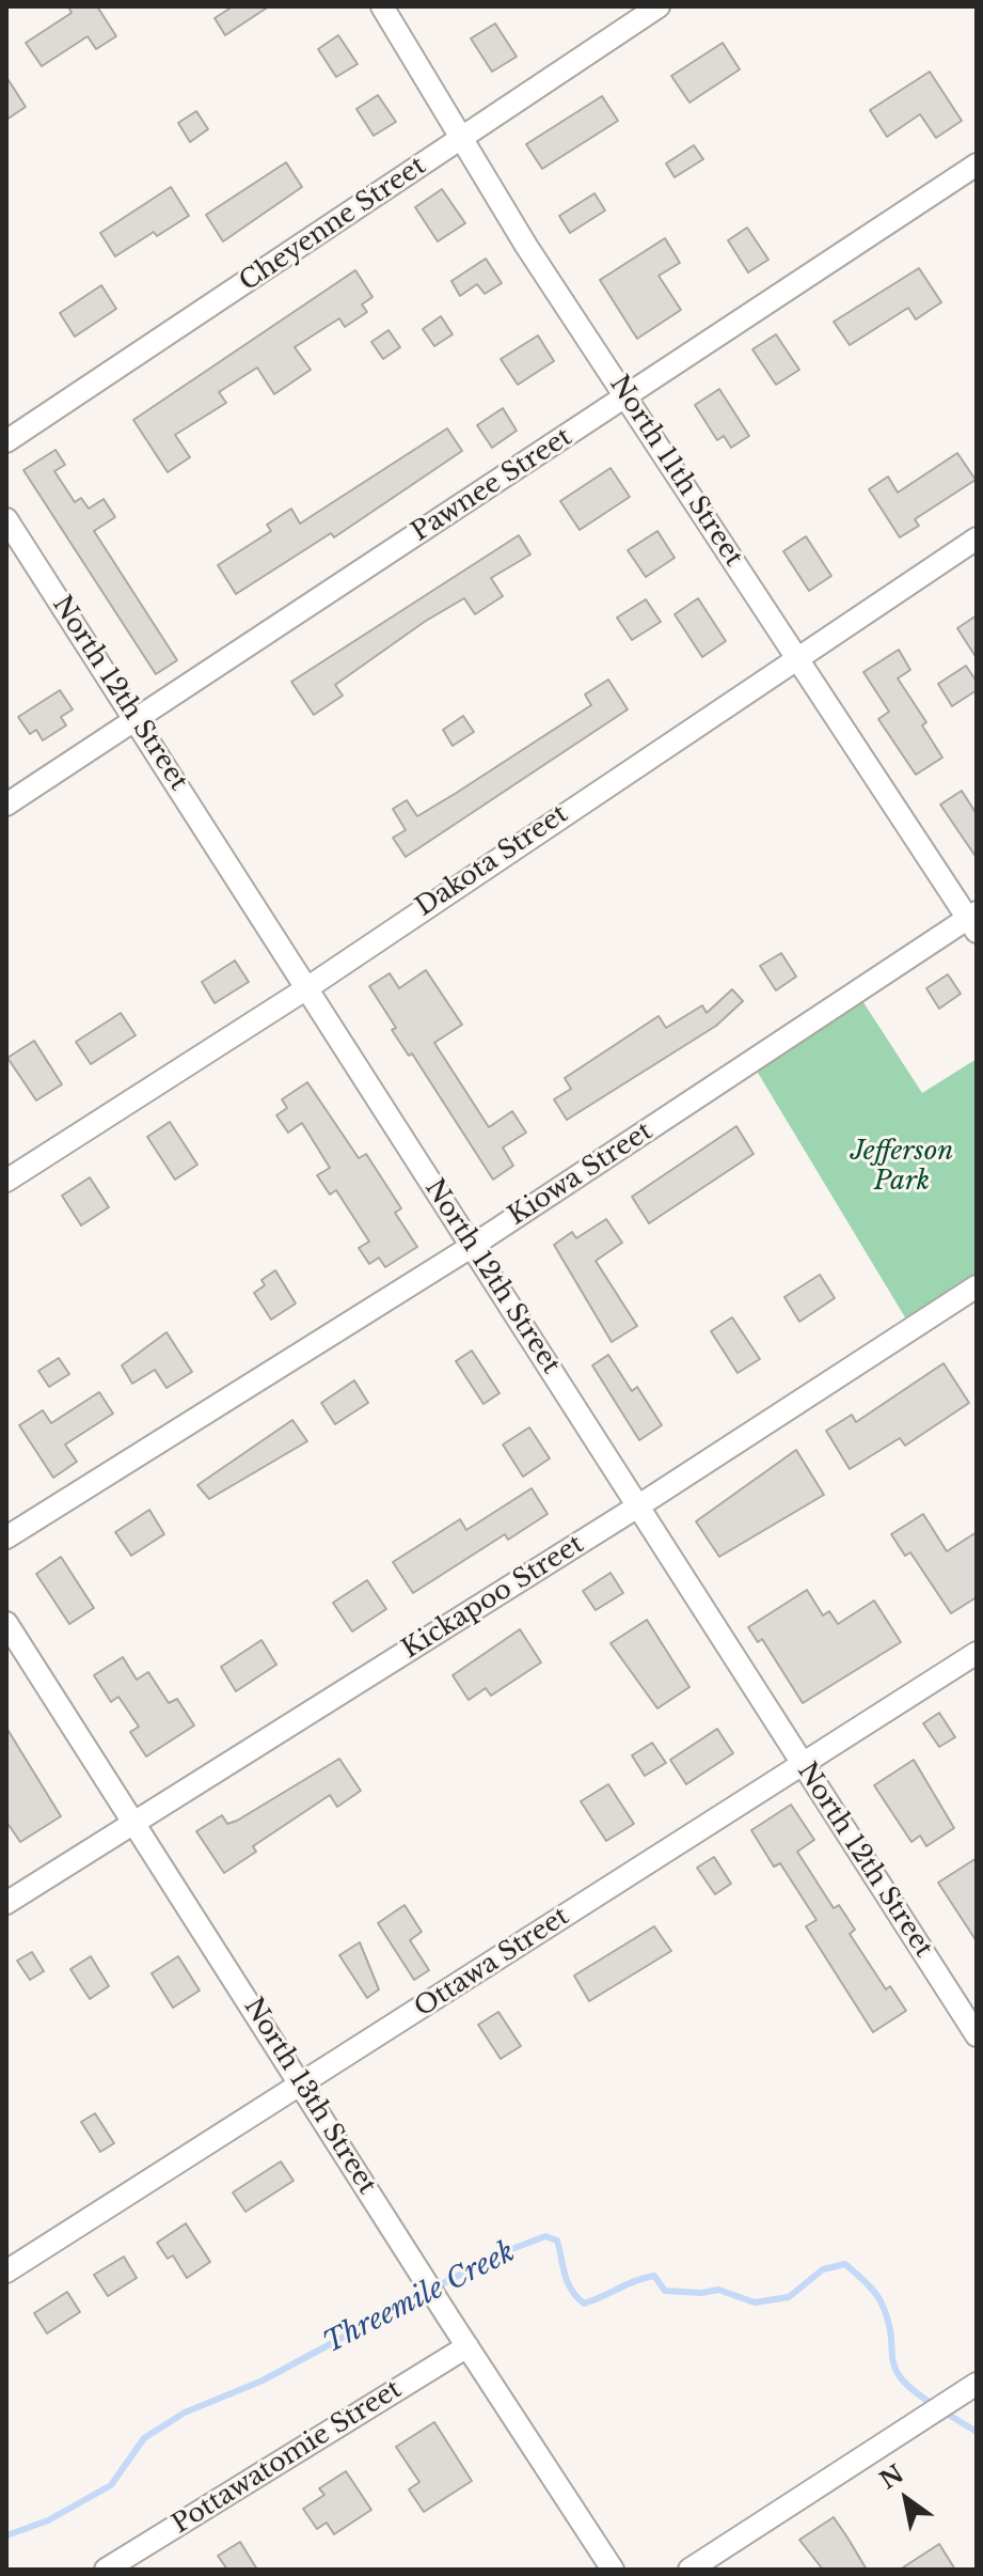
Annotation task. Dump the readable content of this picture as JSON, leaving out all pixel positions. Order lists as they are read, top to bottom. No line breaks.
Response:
{"streets":{"street":["Cheyenne Street","North 11th Street","Pawnee Street","North 12th Street","Dakota Street","Kiowa Street","Kickapoo Street","Ottawa Street","North 13th Street","Pottawatomie Street"]},"crossings":[["Cheyenne Street","North 11th Street"],["North 11th Street","Pawnee Street"],["North 11th Street","Dakota Street"],["North 11th Street","Kiowa Street"],["Pawnee Street","North 12th Street"],["North 12th Street","Dakota Street"],["North 12th Street","Kiowa Street"],["North 12th Street","Kickapoo Street"],["North 12th Street","Ottawa Street"],["Kickapoo Street","North 13th Street"],["Ottawa Street","North 13th Street"],["North 13th Street","Pottawatomie Street"]],"water":["Threemile Creek"],"parks":["Jefferson Park"],"north":"top left"}
